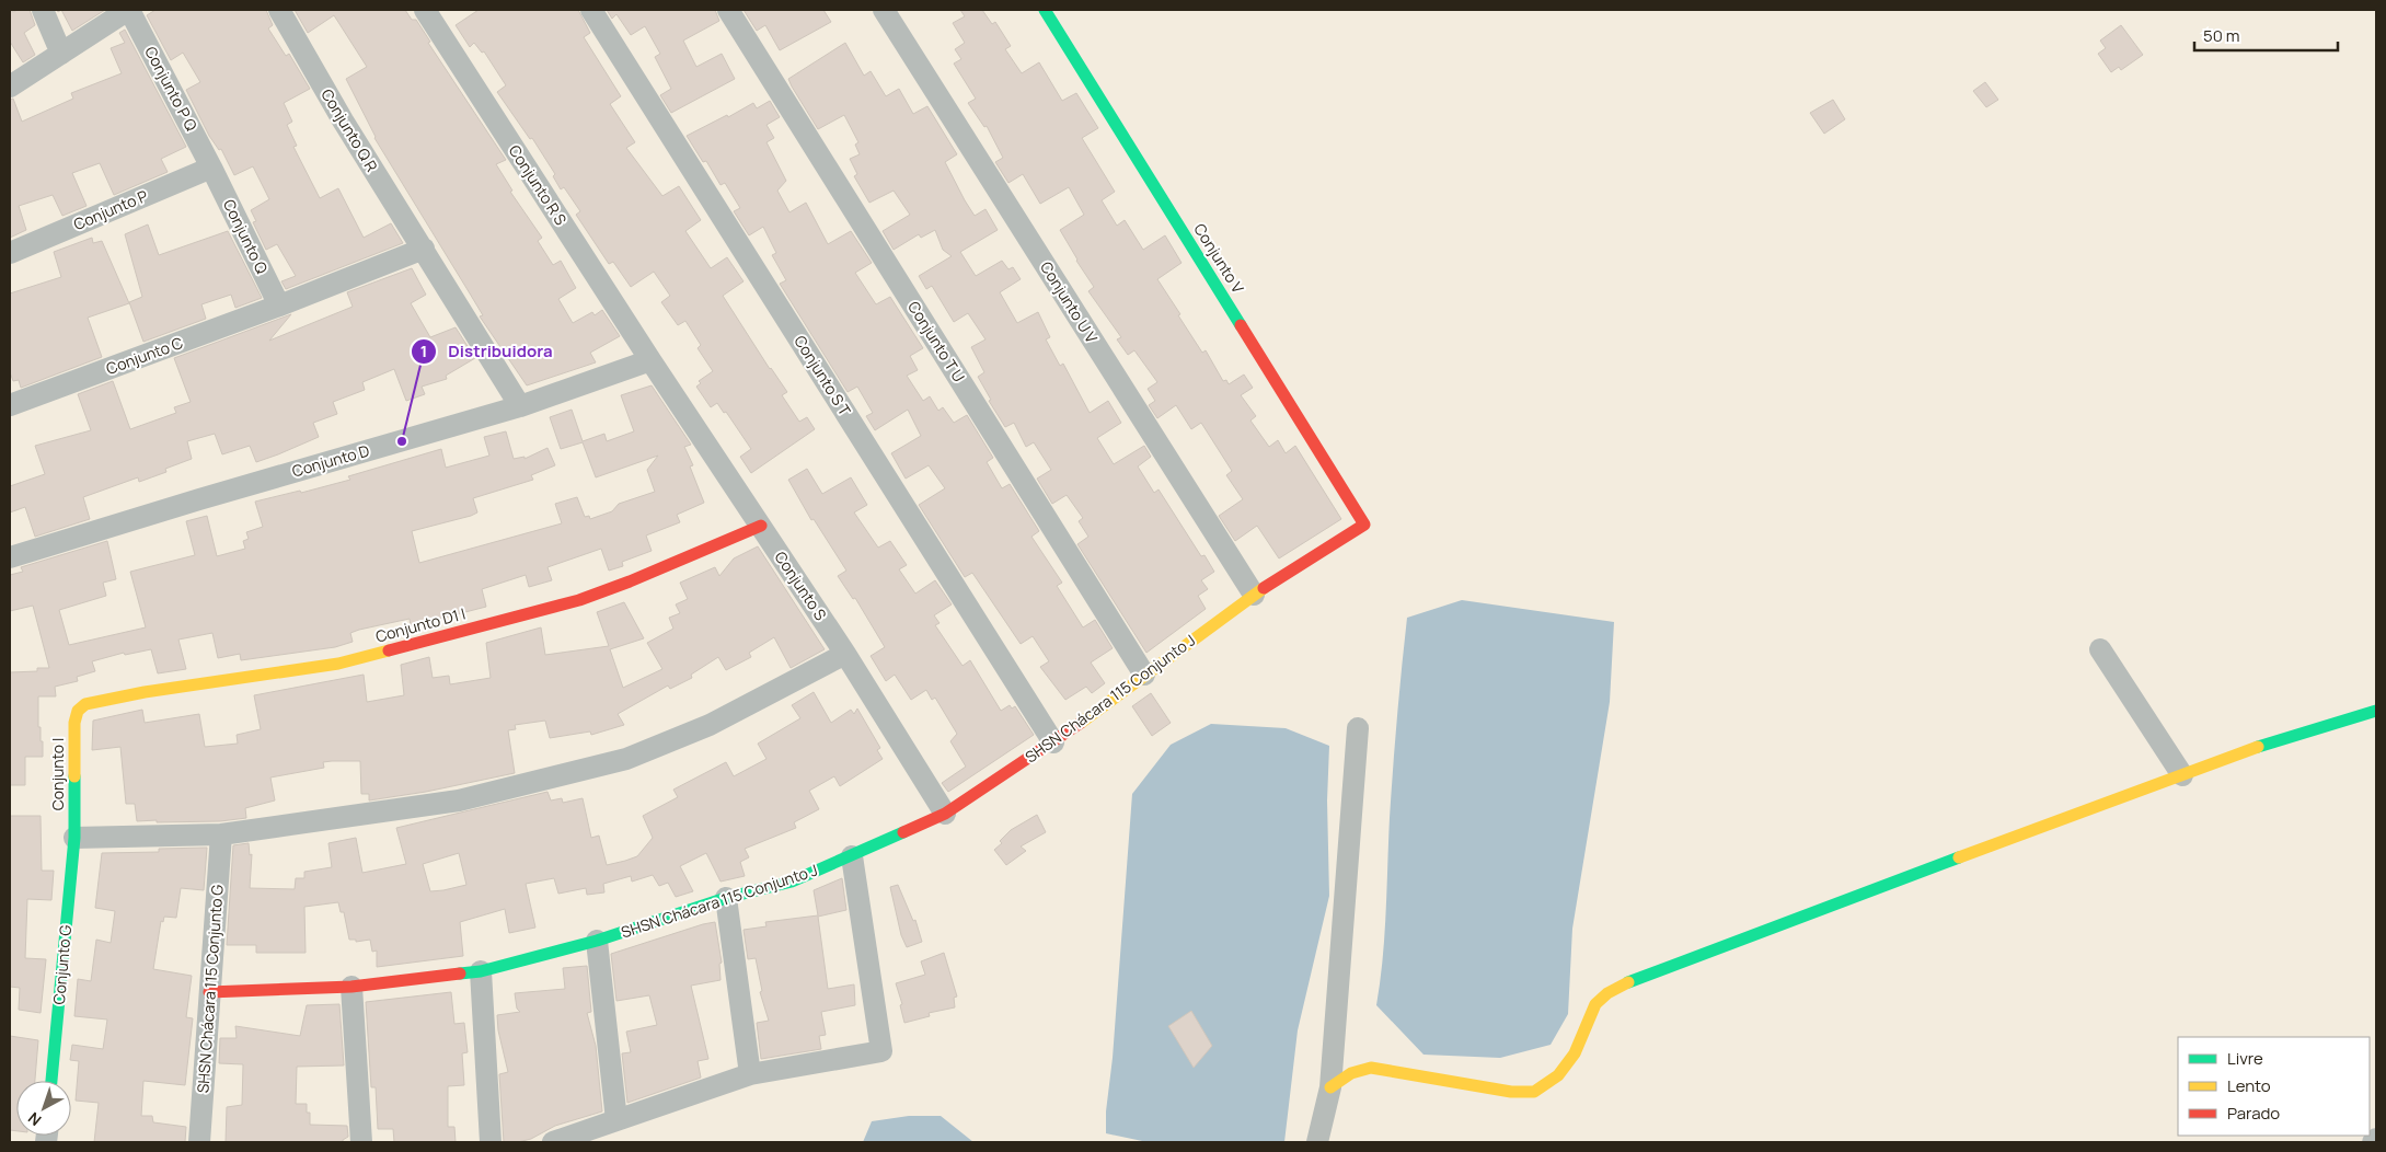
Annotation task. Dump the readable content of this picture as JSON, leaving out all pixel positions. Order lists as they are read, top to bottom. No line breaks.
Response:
{"streets":{"street":["Conjunto P Q","Conjunto Q R","Conjunto R S","Conjunto P","Conjunto Q","Conjunto V","Conjunto U V","Conjunto T U","Conjunto C","Conjunto S T","Conjunto D","Conjunto S","Conjunto D1 I","SHSN Chácara 115 Conjunto J","Conjunto I","Conjunto G","SHSN Chácara 115 Conjunto G"]},"crossings":[["Conjunto P Q","Conjunto P"],["Conjunto P Q","Conjunto Q"],["Conjunto Q R","Conjunto C"],["Conjunto Q R","Conjunto D"],["Conjunto R S","Conjunto D"],["Conjunto R S","Conjunto S"],["Conjunto P","Conjunto Q"],["Conjunto Q","Conjunto C"],["Conjunto V","SHSN Chácara 115 Conjunto J"],["Conjunto U V","SHSN Chácara 115 Conjunto J"],["Conjunto T U","SHSN Chácara 115 Conjunto J"],["Conjunto S T","SHSN Chácara 115 Conjunto J"],["Conjunto D","Conjunto S"],["Conjunto S","Conjunto D1 I"],["Conjunto S","SHSN Chácara 115 Conjunto J"],["Conjunto D1 I","Conjunto I"],["SHSN Chácara 115 Conjunto J","SHSN Chácara 115 Conjunto G"],["Conjunto I","Conjunto G"]],"places":["Distribuidora"],"legend":["Livre","Lento","Parado"],"scale_bar":"50 m","north":"bottom left"}
